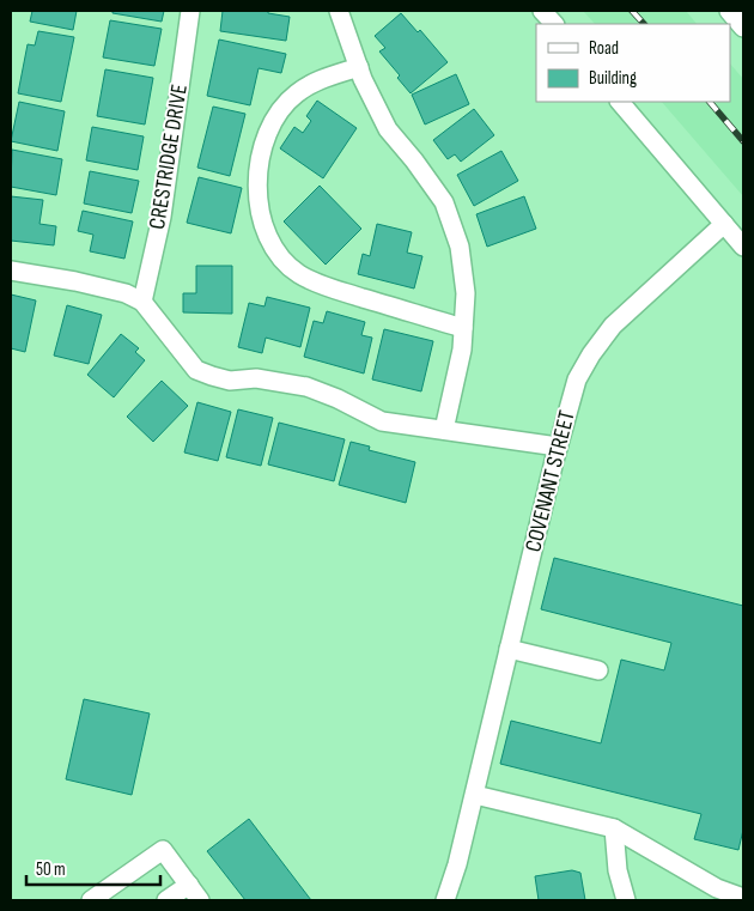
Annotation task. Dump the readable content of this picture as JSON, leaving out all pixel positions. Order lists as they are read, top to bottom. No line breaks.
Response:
{"streets":{"street":["CRESTRIDGE DRIVE","COVENANT STREET"]},"legend":["Road","Building"],"scale_bar":"50 m"}
